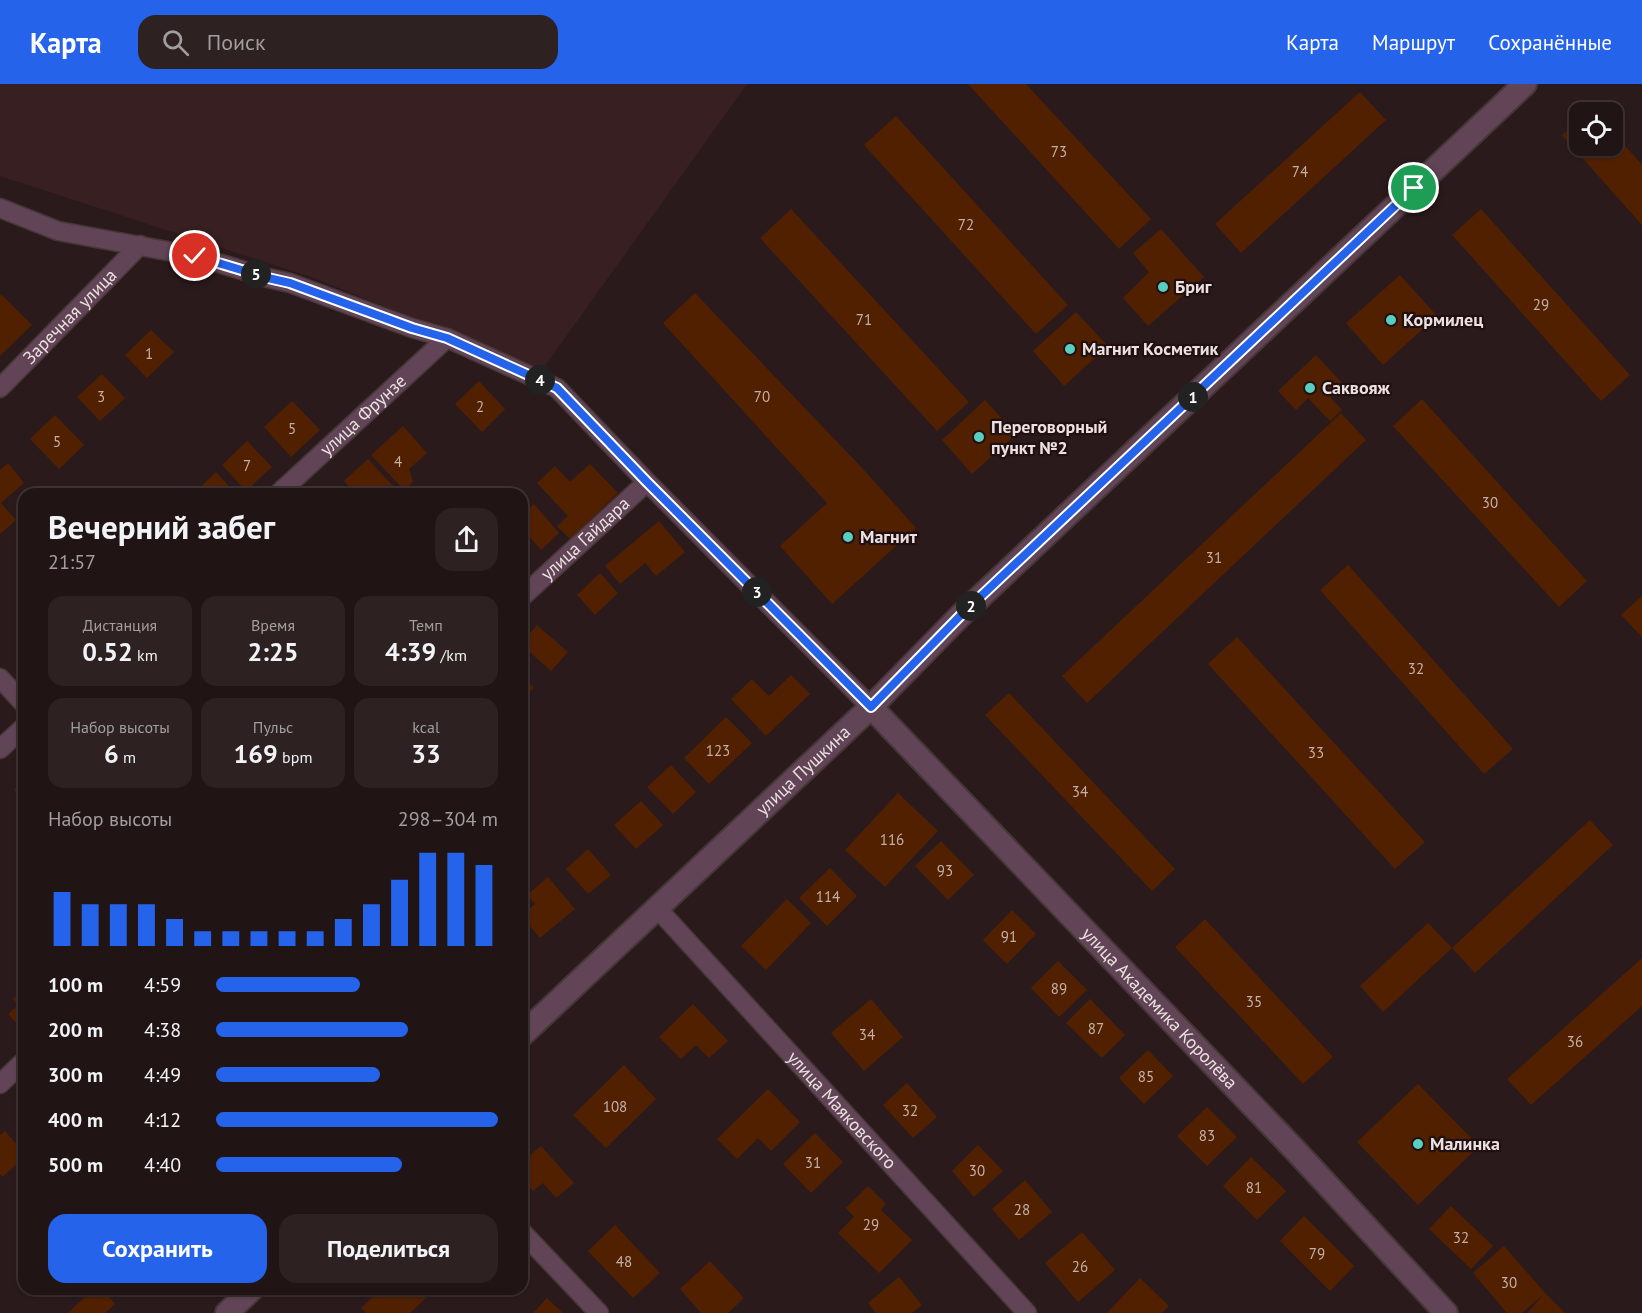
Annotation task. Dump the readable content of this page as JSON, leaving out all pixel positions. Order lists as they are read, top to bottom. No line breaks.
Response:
{"streets":{"street":["Заречная улица","улица Фрунзе","улица Гайдара","улица Пушкина","улица Академика Королёва","улица Маяковского"]},"crossings":[["улица Пушкина","улица Академика Королёва"],["улица Пушкина","улица Маяковского"]],"places":["Бриг","Кормилец","Магнит Косметик","Саквояж","Переговорный пункт №2","Магнит","Малинка"],"house_numbers":["73","74","72","29","71","1","3","70","2","5","5","4","7","30","31","32","123","33","34","116","93","114","91","89","35","87","34","36","85","108","32","83","31","30","81","28","29","32","79","48","26","30"],"page":{"header":"Карта","search":"Поиск","nav":["Карта","Маршрут","Сохранённые"],"pins":["5","4","1","3","2"],"heading":["Вечерний забег","21:57"],"stats":[["Дистанция","0.52 km"],["Время","2:25"],["Темп","4:39 /km"],["Набор высоты","6 m"],["Пульс","169 bpm"],["kcal","33"]],"chart":["Набор высоты","298–304 m"],"list":[{"name":"100 m","note":"4:59"},{"name":"200 m","note":"4:38"},{"name":"300 m","note":"4:49"},{"name":"400 m","note":"4:12"},{"name":"500 m","note":"4:40"}],"buttons":["Сохранить","Поделиться"]}}
